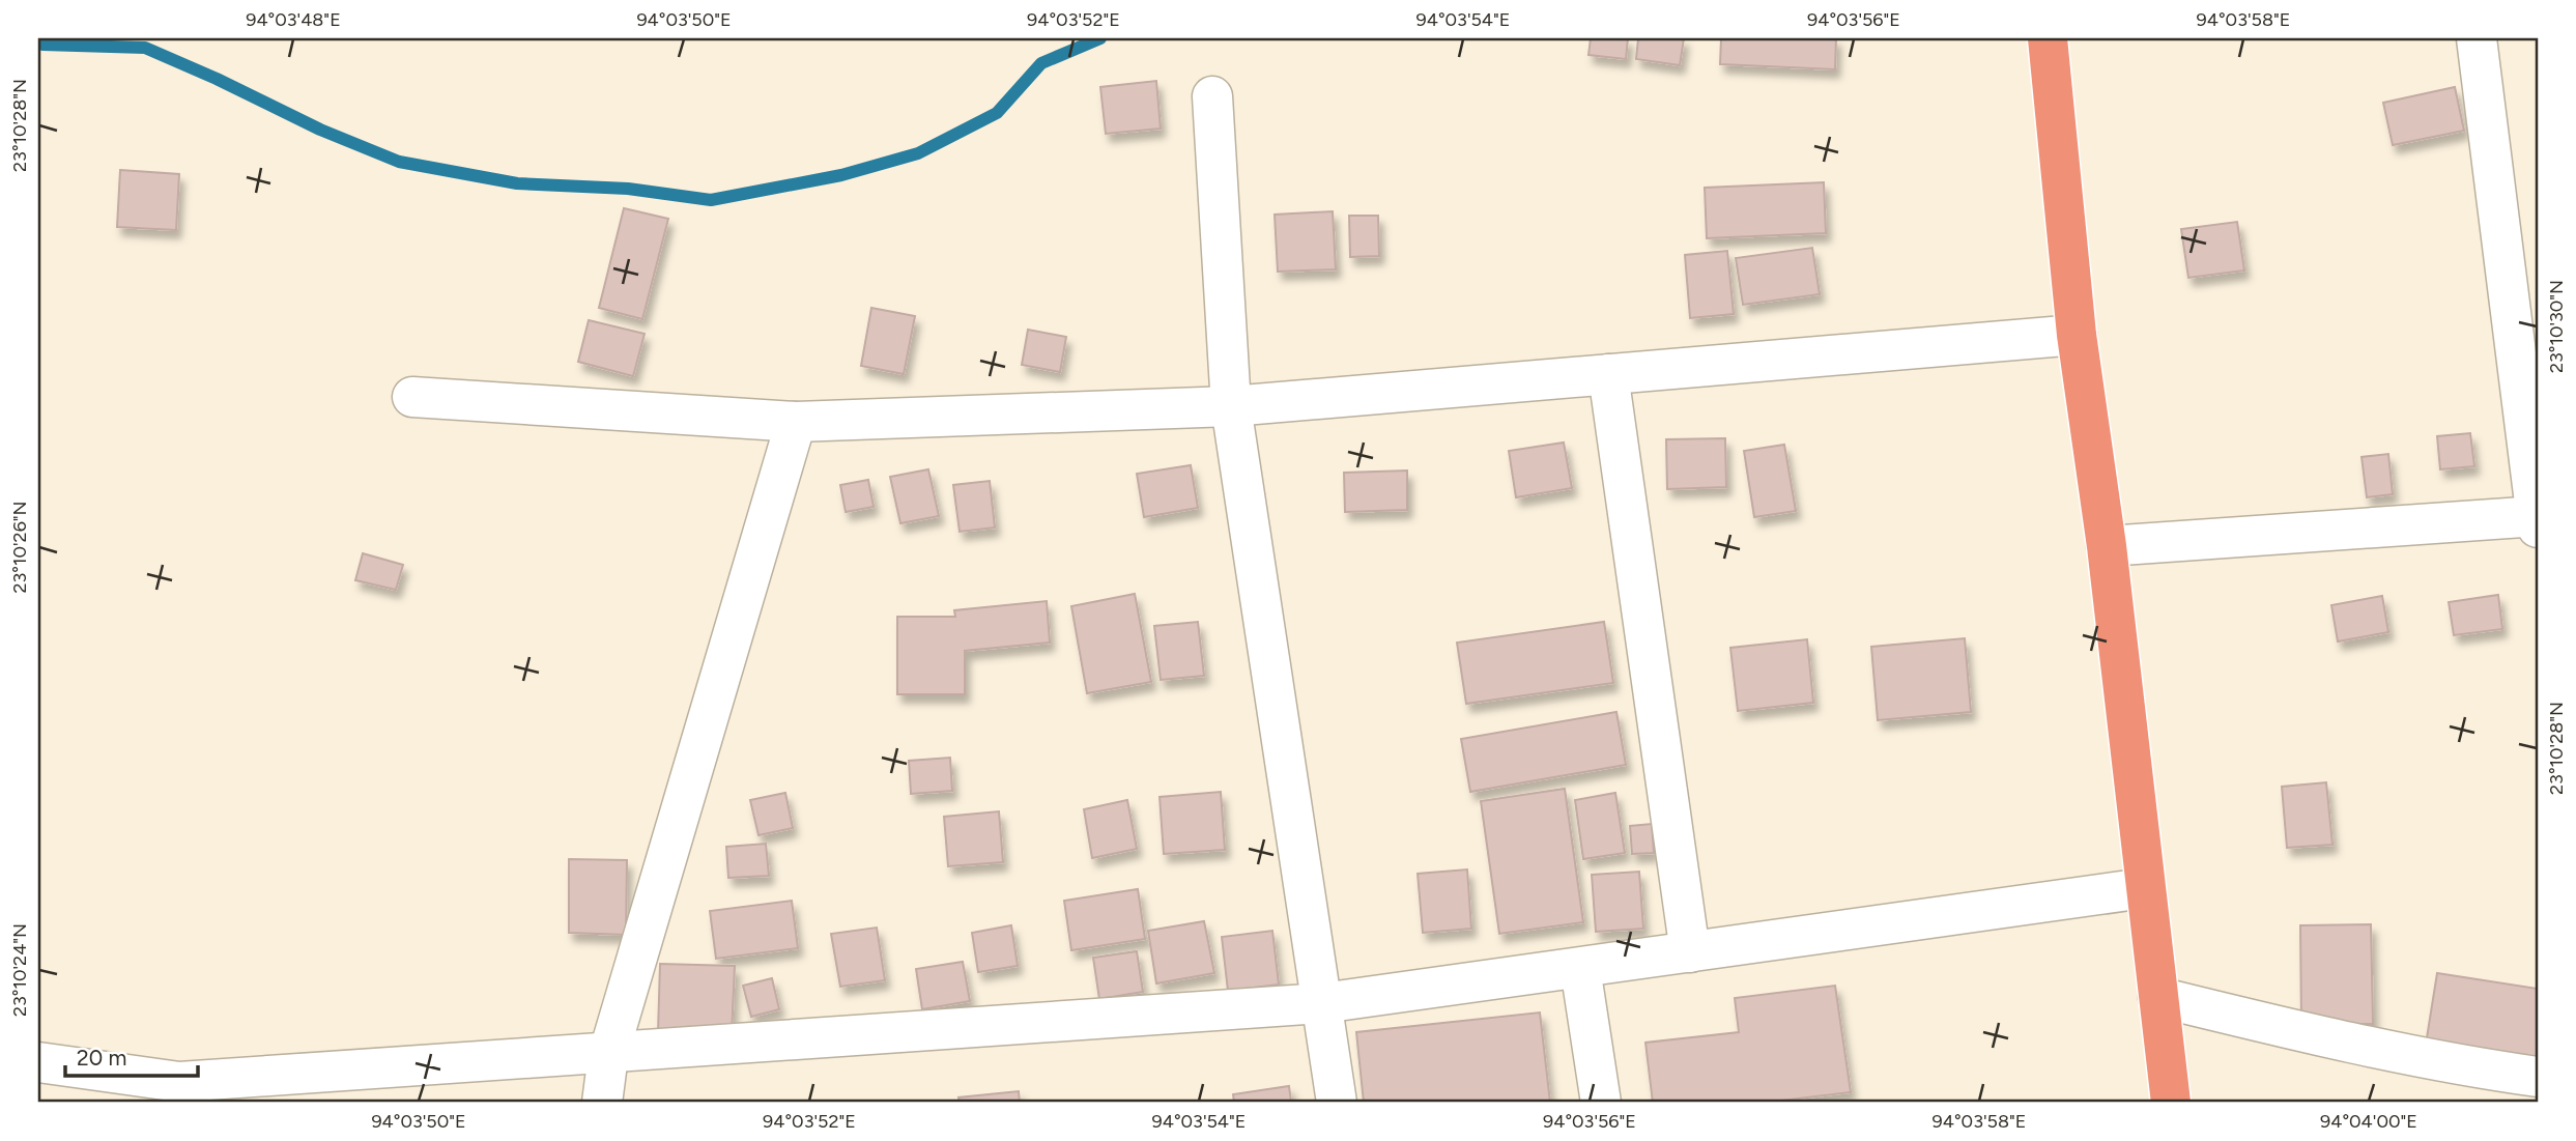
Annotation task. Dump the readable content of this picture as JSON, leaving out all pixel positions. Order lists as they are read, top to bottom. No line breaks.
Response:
{"scale_bar":"20 m","coordinates":["94°03'48\"E","94°03'50\"E","94°03'52\"E","94°03'54\"E","94°03'56\"E","94°03'58\"E","23°10'28\"N","23°10'30\"N","23°10'26\"N","23°10'24\"N","94°04'00\"E"]}
